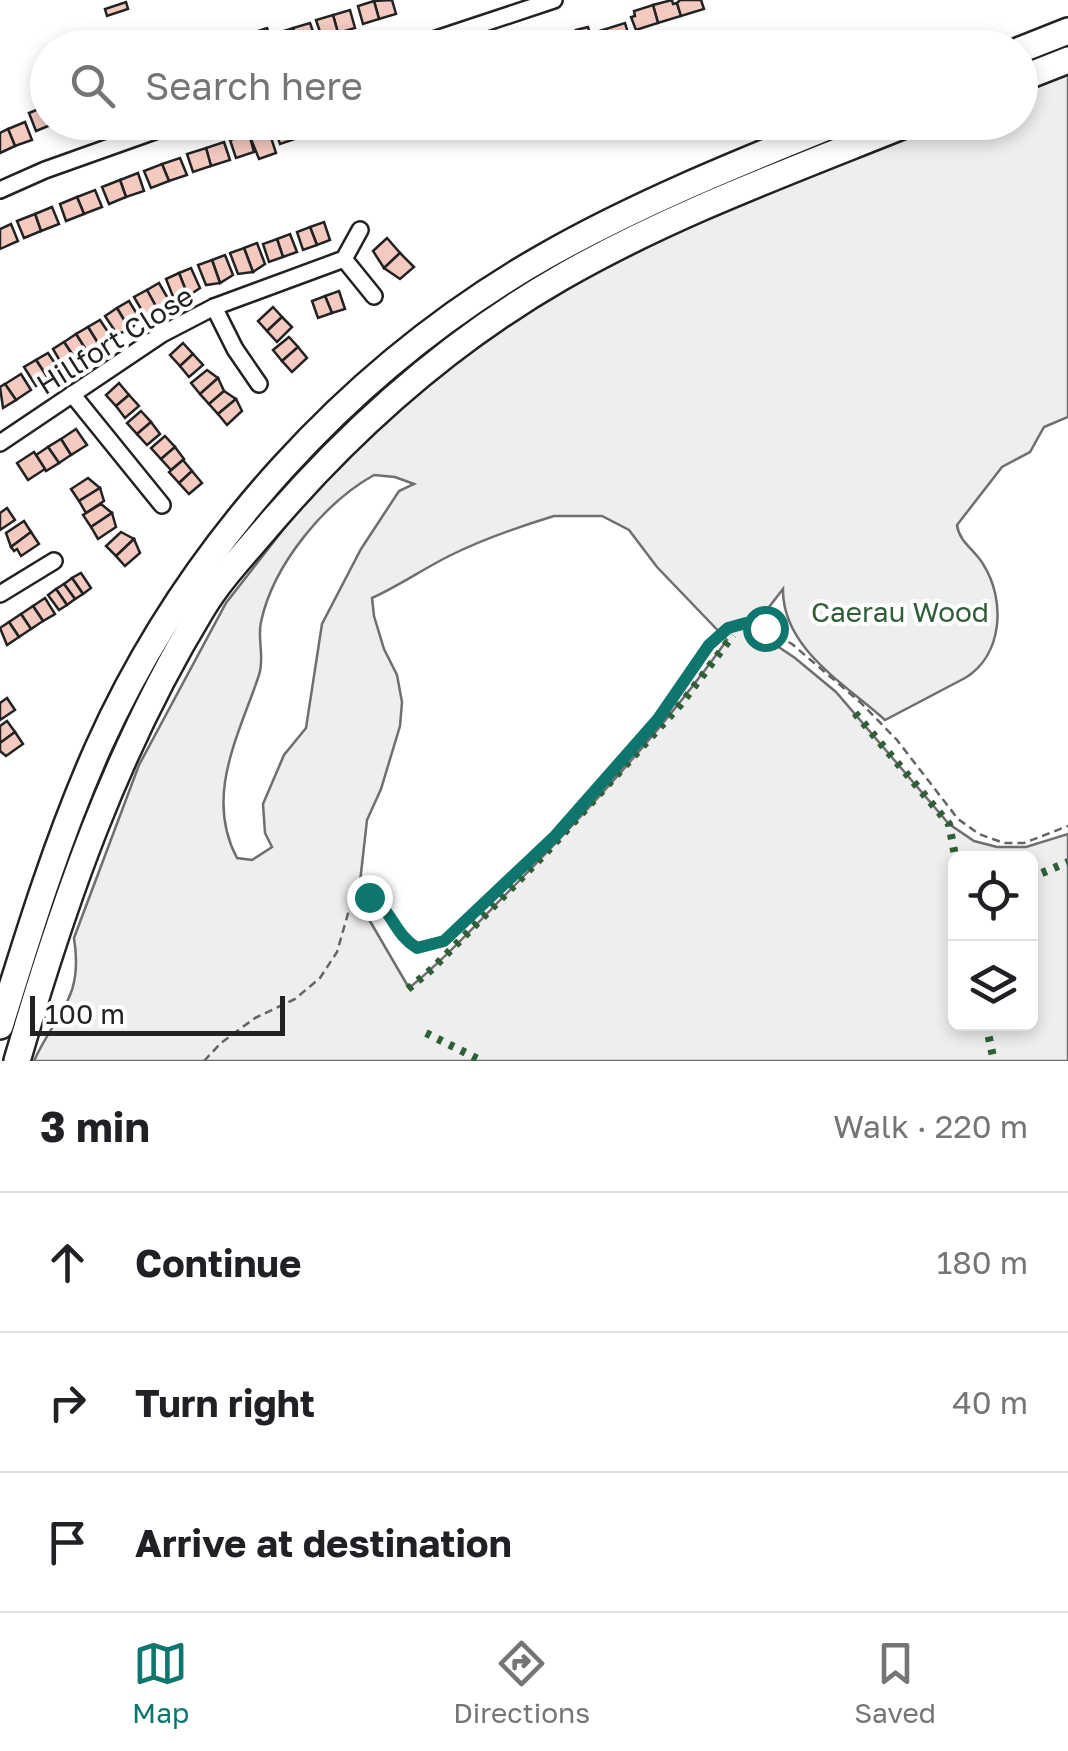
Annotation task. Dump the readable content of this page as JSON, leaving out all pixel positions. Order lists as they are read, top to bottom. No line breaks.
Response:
{"streets":{"street":["Hillfort Close"]},"parks":["Caerau Wood"],"scale_bar":"100 m","page":{"search":"Search here","scale":"100 m","heading":["3 min","Walk · 220 m"],"list":[["Continue","180 m"],["Turn right","40 m"],"Arrive at destination"],"nav":["Map","Directions","Saved"]}}
